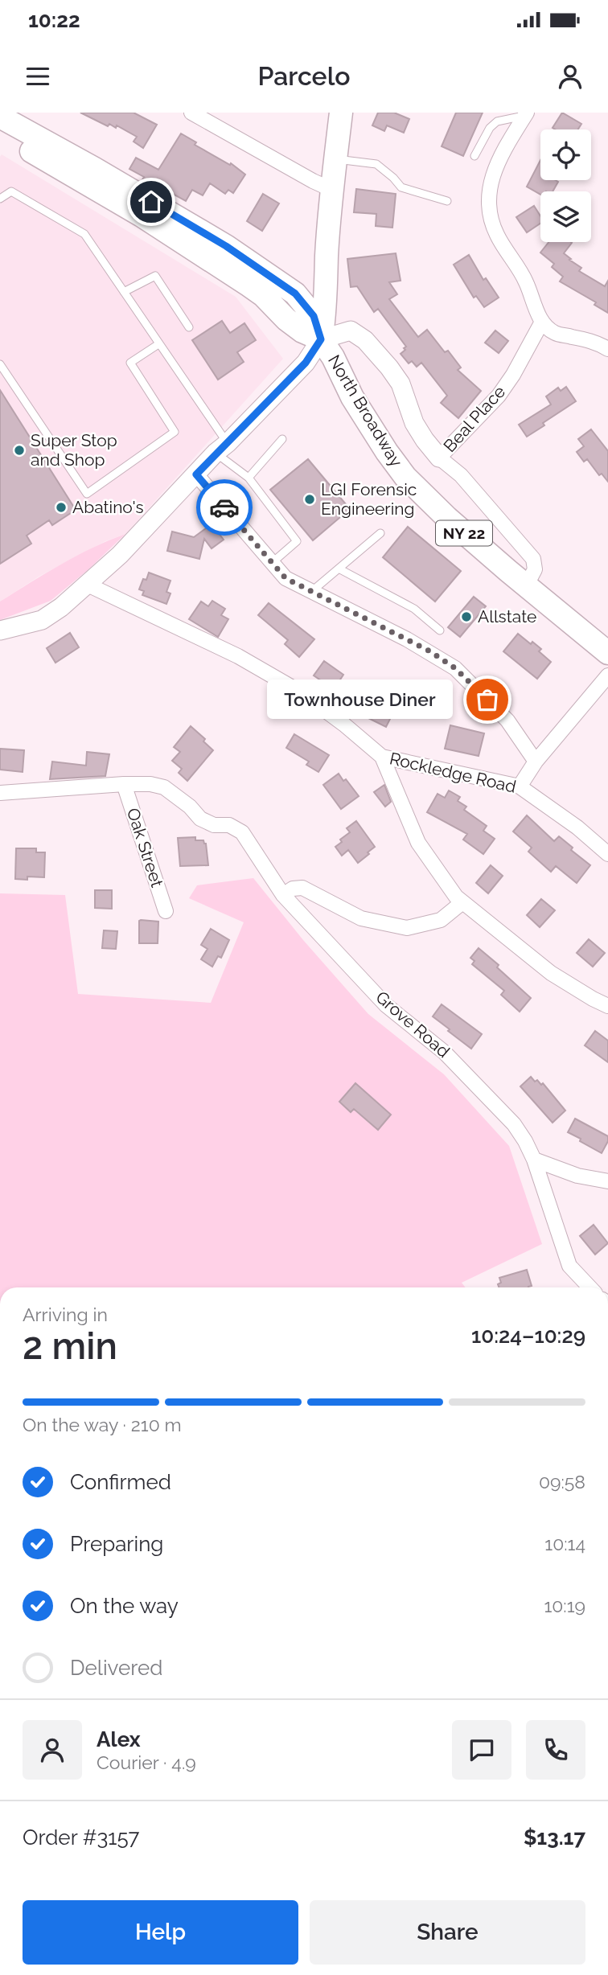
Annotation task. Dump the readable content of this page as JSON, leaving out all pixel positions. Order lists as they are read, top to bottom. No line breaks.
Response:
{"streets":{"main road":["North Broadway","NY 22"],"street":["Beal Place","Rockledge Road","Oak Street","Grove Road"]},"crossings":[["Oak Street","Grove Road"]],"places":["Super Stop and Shop","LGI Forensic Engineering","Abatino's","Allstate","Townhouse Diner"],"page":{"status":"10:22","header":"Parcelo","bubble":"Townhouse Diner","heading":["2 min","Arriving in","10:24–10:29"],"panel":["Alex","Courier · 4.9","Order #3157","$13.17"],"bar":"On the way · 210 m","list":[["Confirmed","09:58"],["Preparing","10:14"],["On the way","10:19"],"Delivered"],"buttons":["Help","Share"]}}
